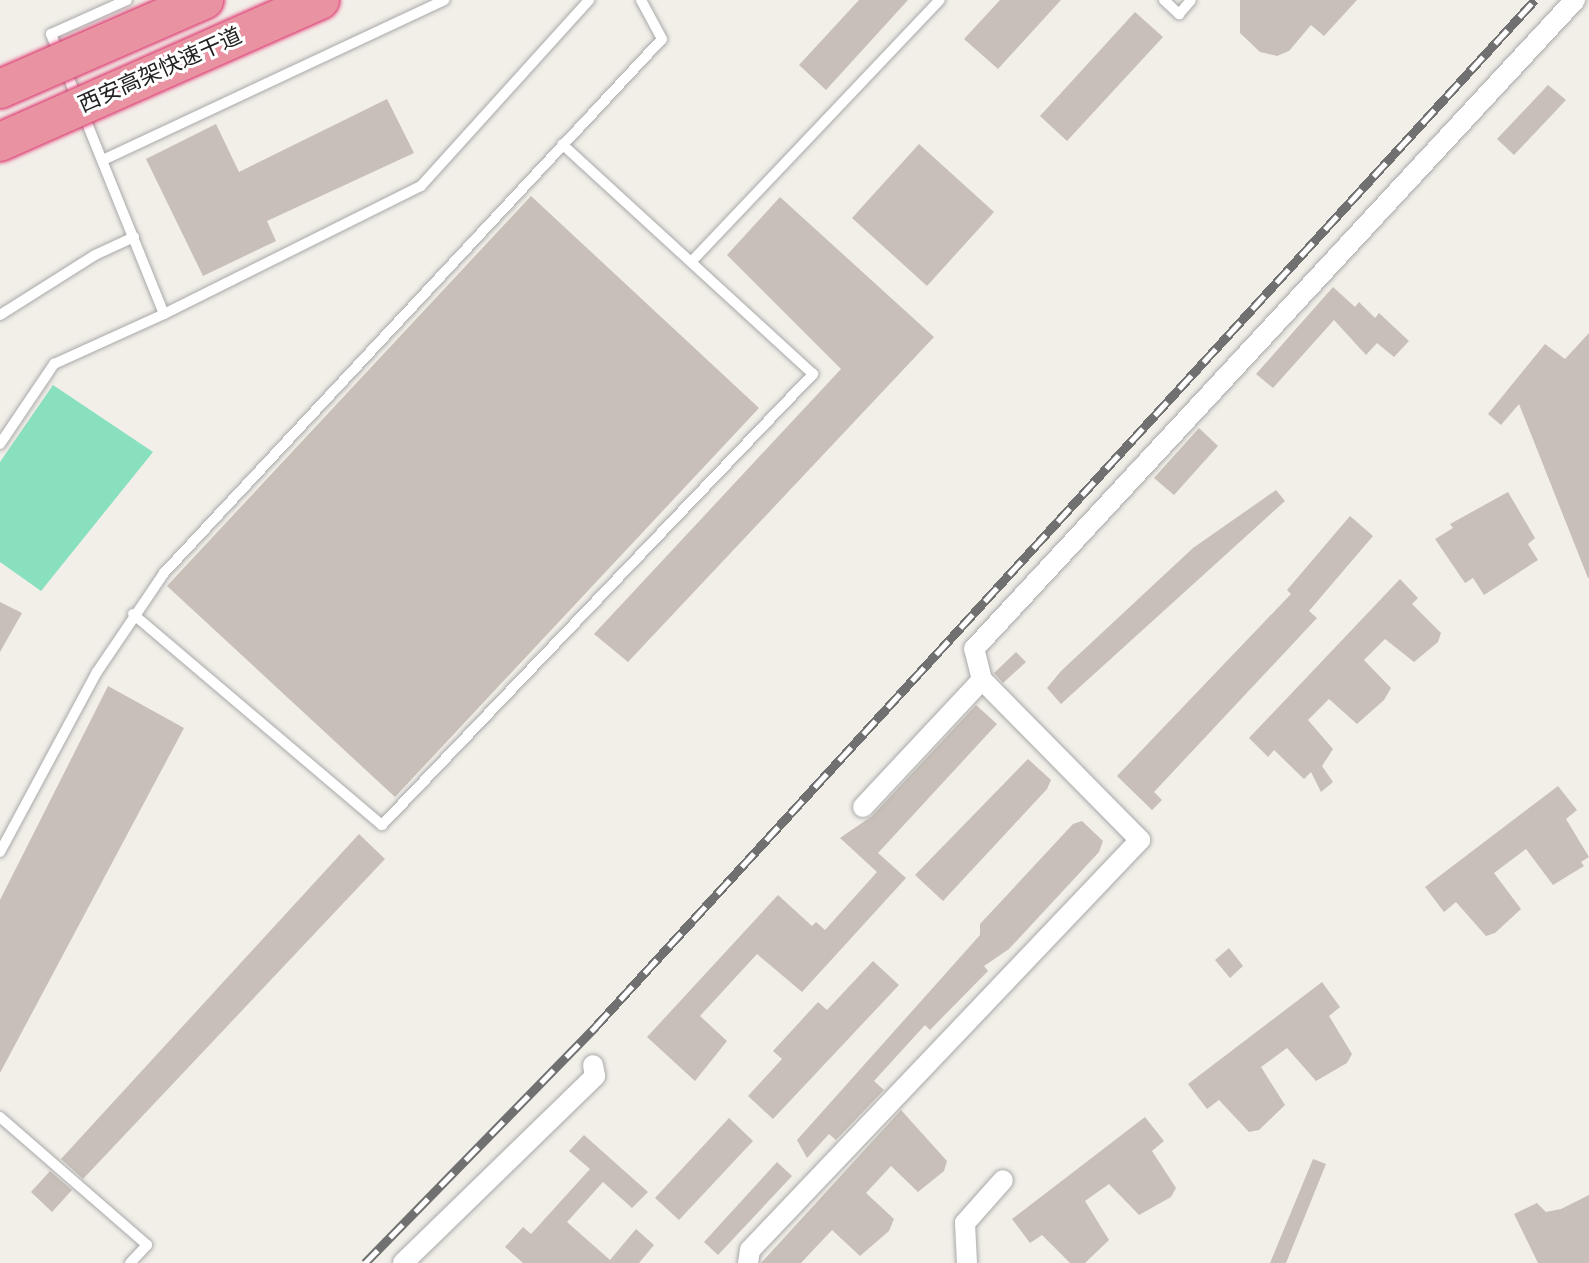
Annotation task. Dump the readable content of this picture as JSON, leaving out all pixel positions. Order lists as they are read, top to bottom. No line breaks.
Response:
{"streets":{"highway":["西安高架快速干道"]}}
